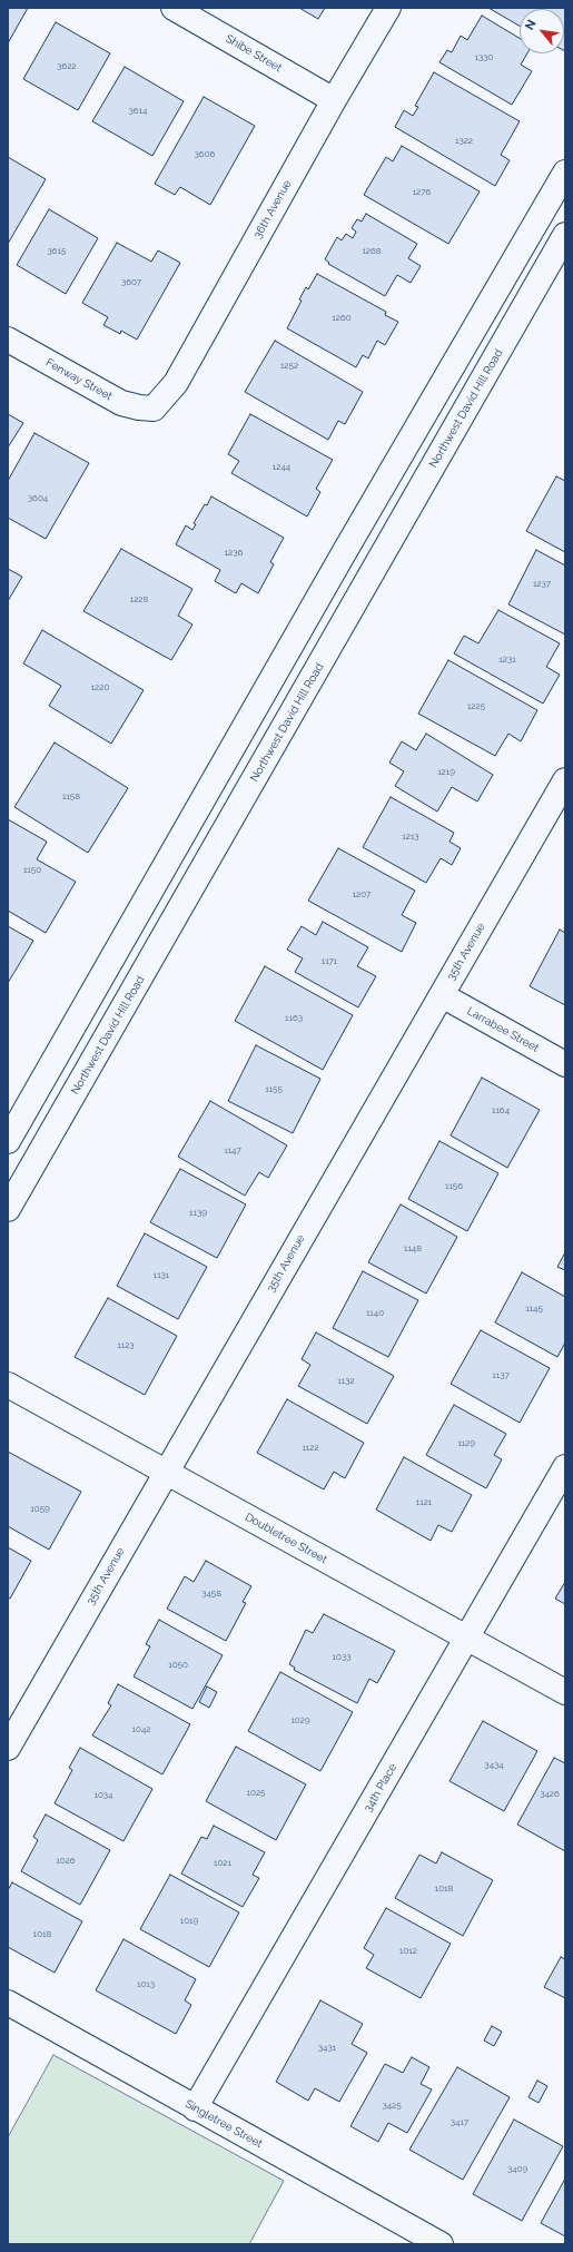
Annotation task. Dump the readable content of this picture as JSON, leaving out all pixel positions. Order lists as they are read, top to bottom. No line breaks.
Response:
{"streets":{"street":["Shibe Street","36th Avenue","Fenway Street","Northwest David Hill Road","35th Avenue","Larrabee Street","Doubletree Street","34th Place","Singletree Street"]},"crossings":[["Shibe Street","36th Avenue"],["36th Avenue","Fenway Street"],["35th Avenue","Larrabee Street"],["35th Avenue","Doubletree Street"],["Doubletree Street","34th Place"],["34th Place","Singletree Street"]],"house_numbers":["1330","3622","3614","1322","3606","1276","3615","1268","3607","1260","1252","1244","3604","1236","1237","1228","1231","1220","1225","1219","1158","1213","1150","1207","1171","1163","1155","1164","1147","1156","1139","1148","1131","1145","1140","1123","1137","1132","1129","1122","1121","1059","3458","1033","1050","1029","1042","3434","1025","3426","1034","1026","1021","1018","1019","1018","1012","1013","3431","3425","3417","3409"],"north":"top left"}
